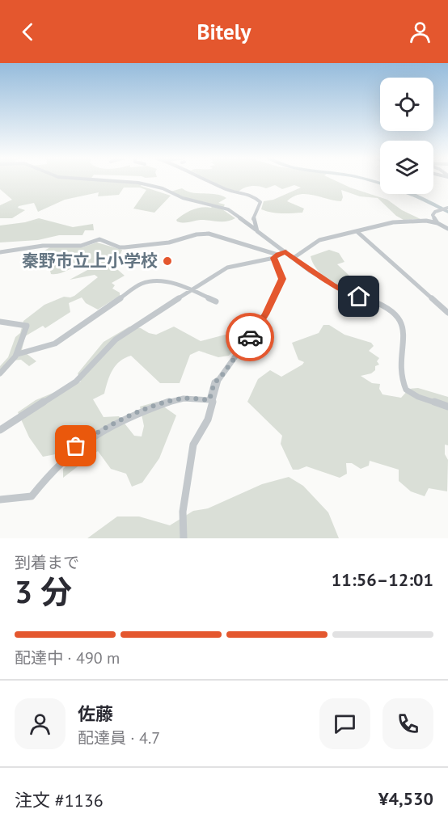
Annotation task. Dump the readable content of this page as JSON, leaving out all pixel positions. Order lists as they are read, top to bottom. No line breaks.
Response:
{"places":["秦野市立上小学校"],"page":{"header":"Bitely","heading":["3 分","到着まで","11:56–12:01"],"panel":["佐藤","配達員 · 4.7","注文 #1136","¥4,530"],"bar":"配達中 · 490 m"}}
